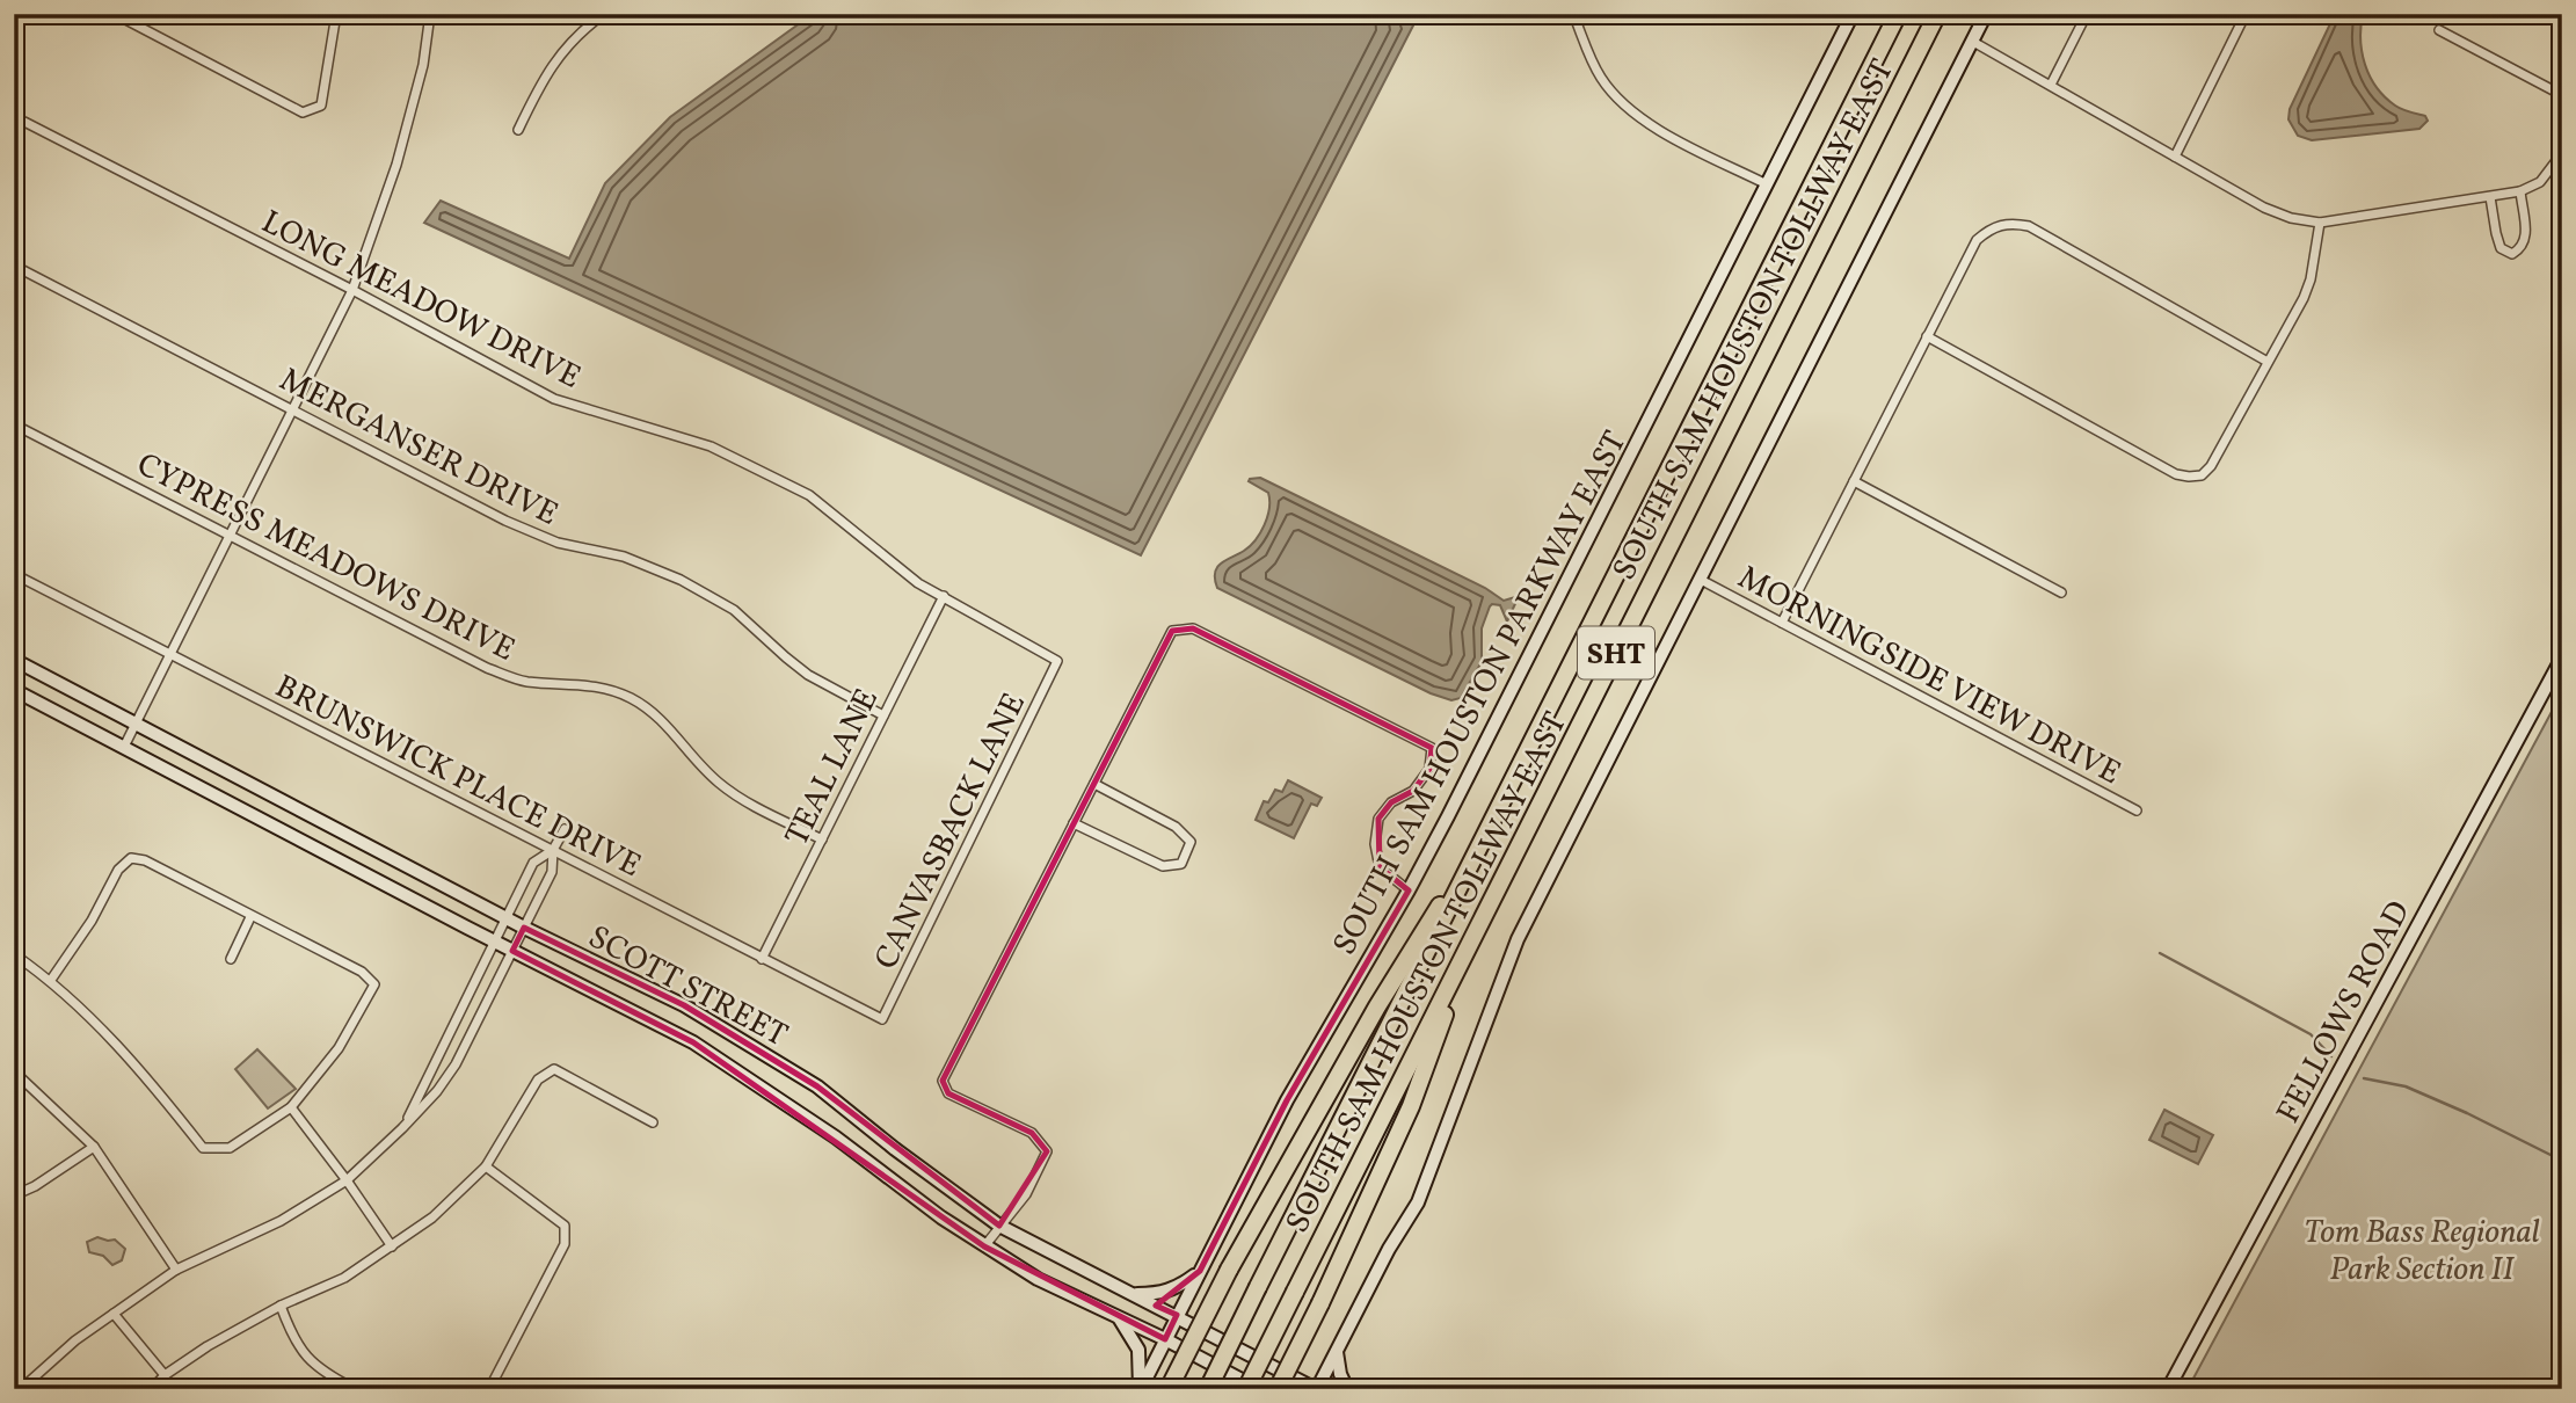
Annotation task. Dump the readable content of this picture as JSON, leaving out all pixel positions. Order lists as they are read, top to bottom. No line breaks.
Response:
{"streets":{"highway":["SOUTH SAM HOUSTON TOLLWAY EAST","SHT"],"main road":["SOUTH SAM HOUSTON PARKWAY EAST","SCOTT STREET","FELLOWS ROAD"],"street":["LONG MEADOW DRIVE","MERGANSER DRIVE","CYPRESS MEADOWS DRIVE","MORNINGSIDE VIEW DRIVE","TEAL LANE","BRUNSWICK PLACE DRIVE","CANVASBACK LANE"]},"crossings":[["LONG MEADOW DRIVE","TEAL LANE"],["LONG MEADOW DRIVE","CANVASBACK LANE"],["MERGANSER DRIVE","TEAL LANE"],["CYPRESS MEADOWS DRIVE","TEAL LANE"],["SOUTH SAM HOUSTON PARKWAY EAST","SCOTT STREET"],["TEAL LANE","BRUNSWICK PLACE DRIVE"],["BRUNSWICK PLACE DRIVE","CANVASBACK LANE"]],"parks":["Tom Bass Regional Park Section II"]}
